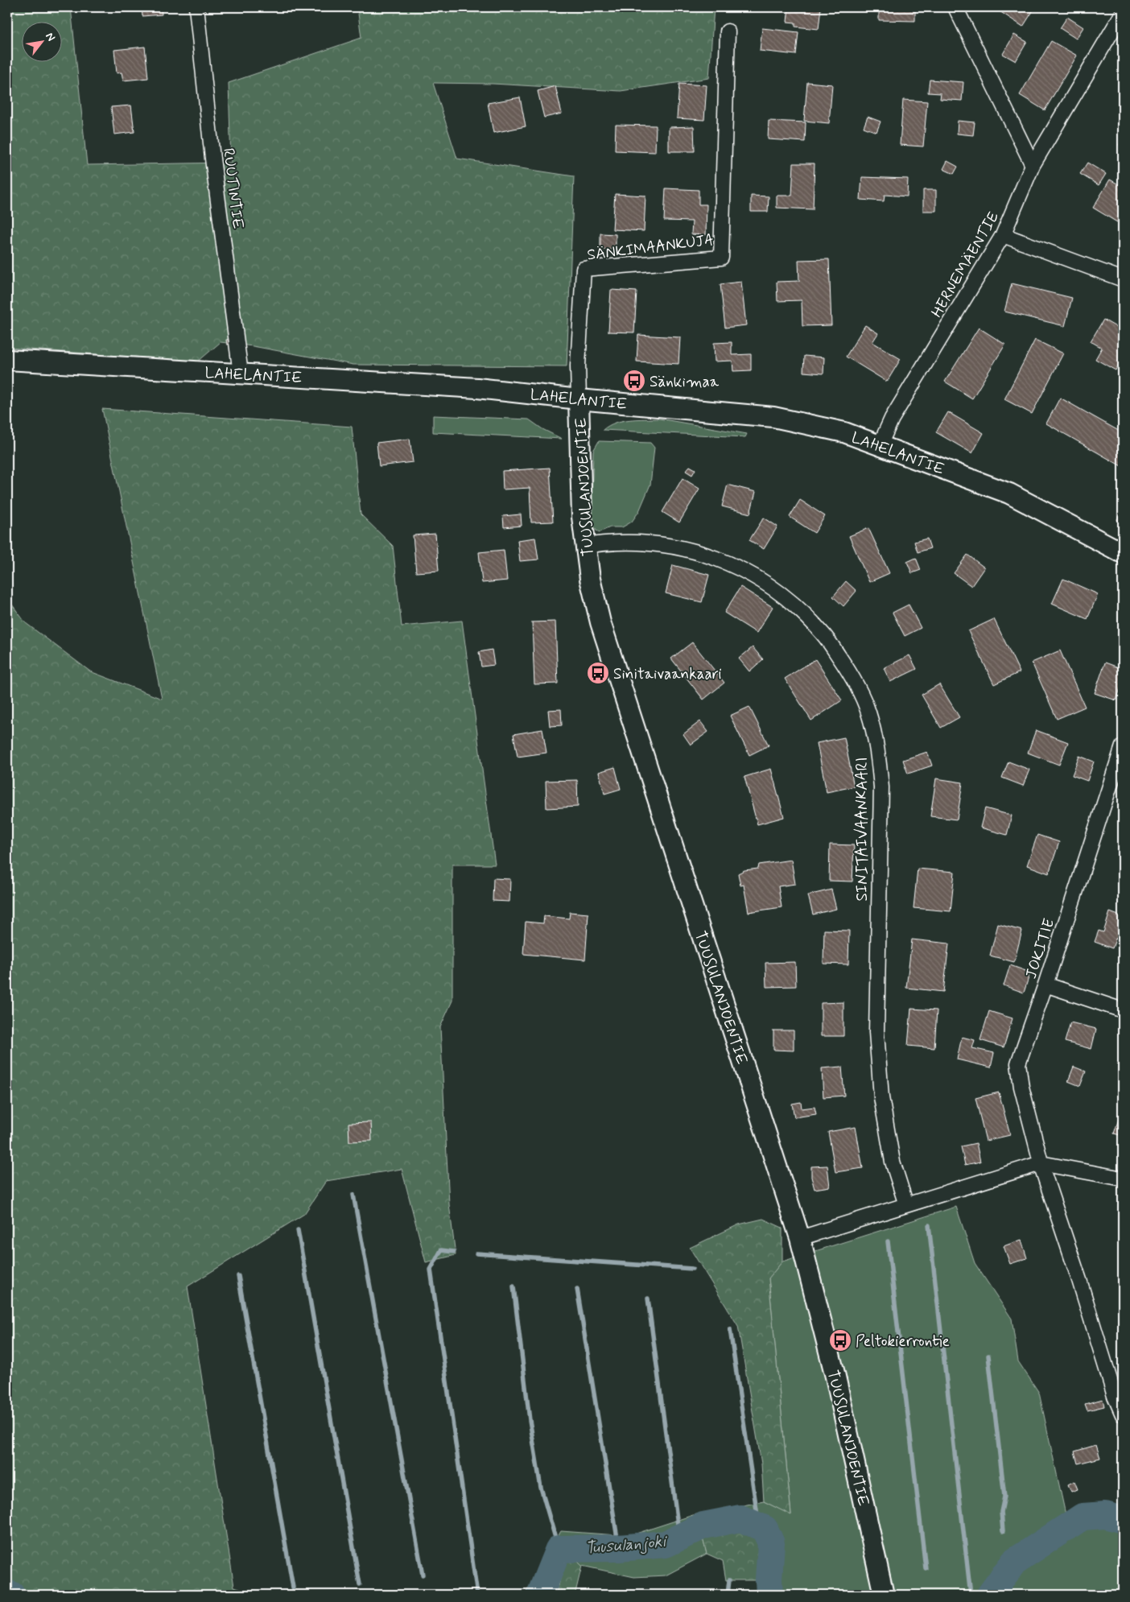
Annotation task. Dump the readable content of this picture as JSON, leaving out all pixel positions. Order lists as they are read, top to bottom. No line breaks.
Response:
{"streets":{"street":["RUUTINTIE","SÄNKIMAANKUJA","HERNEMÄENTIE","LAHELANTIE","TUUSULANJOENTIE","SINITAIVAANKAARI","JOKITIE"]},"crossings":[["RUUTINTIE","LAHELANTIE"],["SÄNKIMAANKUJA","LAHELANTIE"],["SÄNKIMAANKUJA","TUUSULANJOENTIE"],["HERNEMÄENTIE","LAHELANTIE"],["LAHELANTIE","TUUSULANJOENTIE"],["TUUSULANJOENTIE","SINITAIVAANKAARI"]],"water":["Tuusulanjoki"],"places":{"bus stop":["Sänkimaa","Sinitaivaankaari","Peltokierrontie"]},"north":"top right"}
